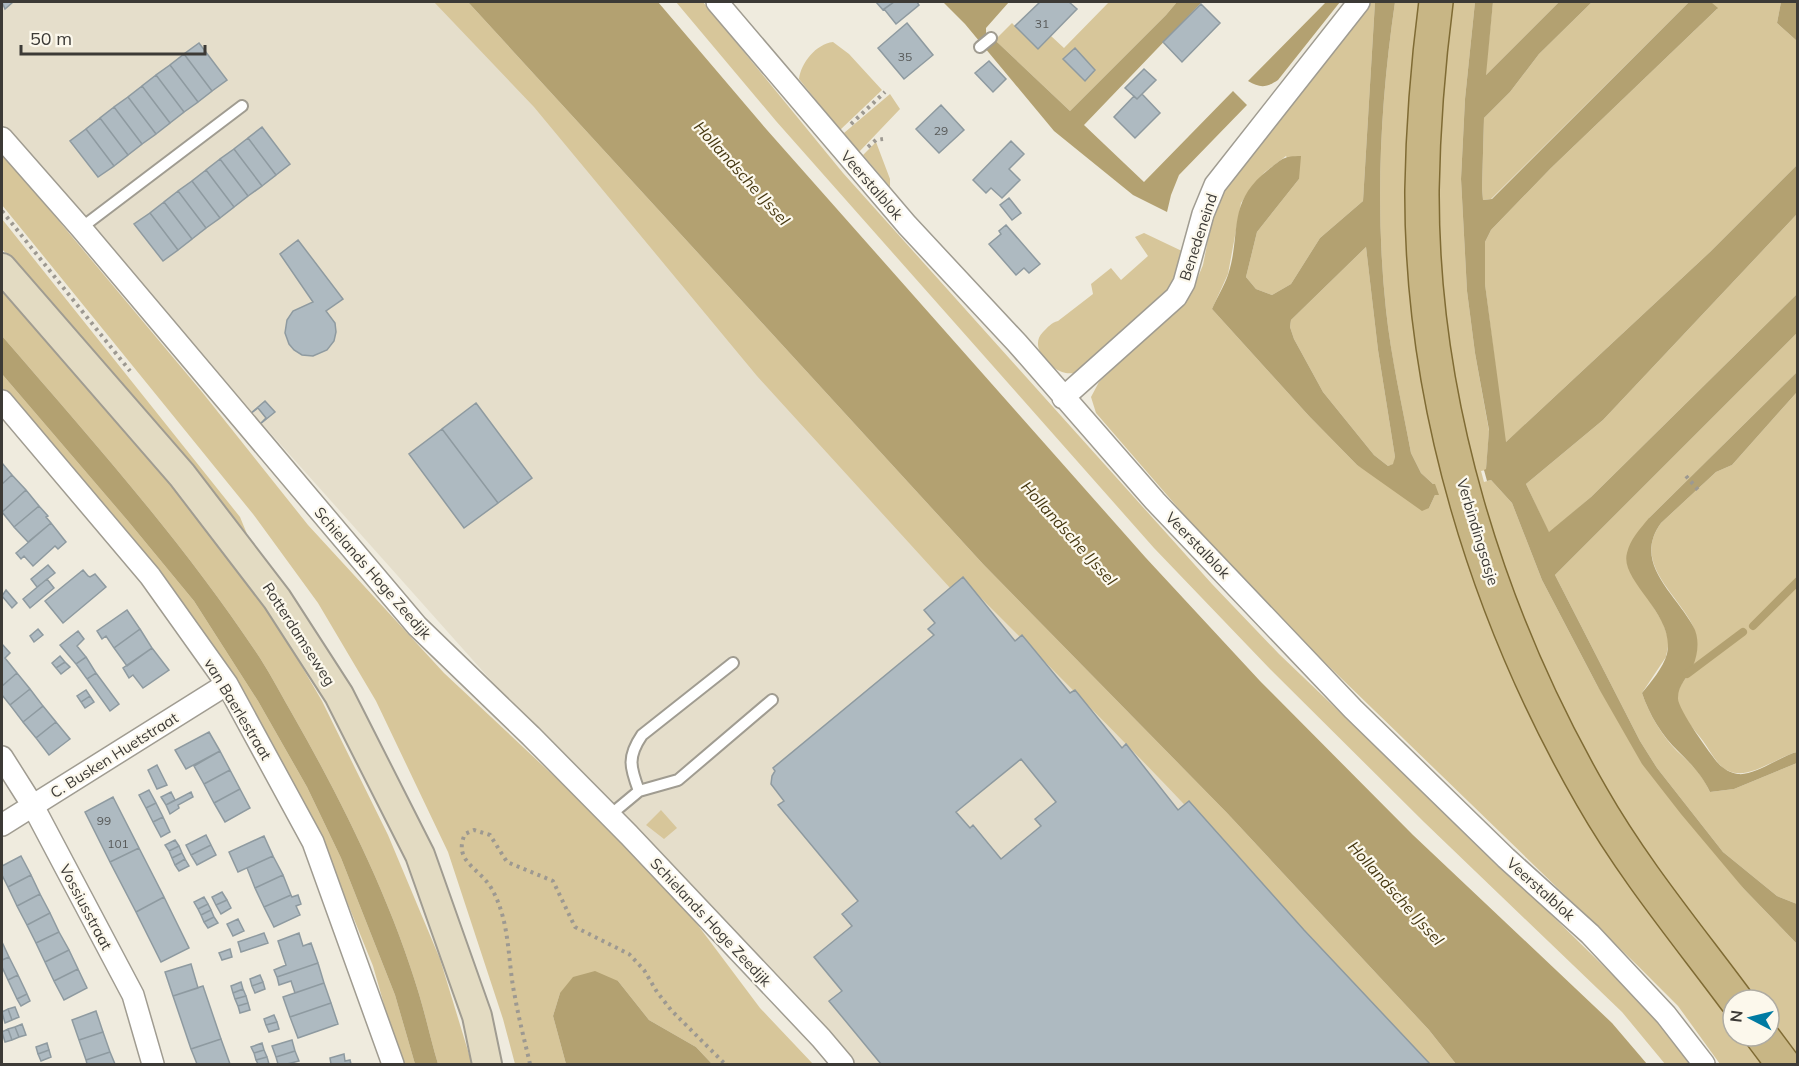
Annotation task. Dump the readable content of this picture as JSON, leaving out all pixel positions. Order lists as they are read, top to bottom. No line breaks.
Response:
{"streets":{"main road":["Verbindingsasje","Rotterdamseweg"],"street":["Veerstalblok","Benedeneind","Schielands Hoge Zeedijk","van Baerlestraat","C. Busken Huetstraat","Vossiusstraat"]},"crossings":[["Veerstalblok","Benedeneind"],["van Baerlestraat","C. Busken Huetstraat"],["C. Busken Huetstraat","Vossiusstraat"]],"water":["Hollandsche IJssel"],"house_numbers":["31","35","29","99","101"],"scale_bar":"50 m","north":"left"}
